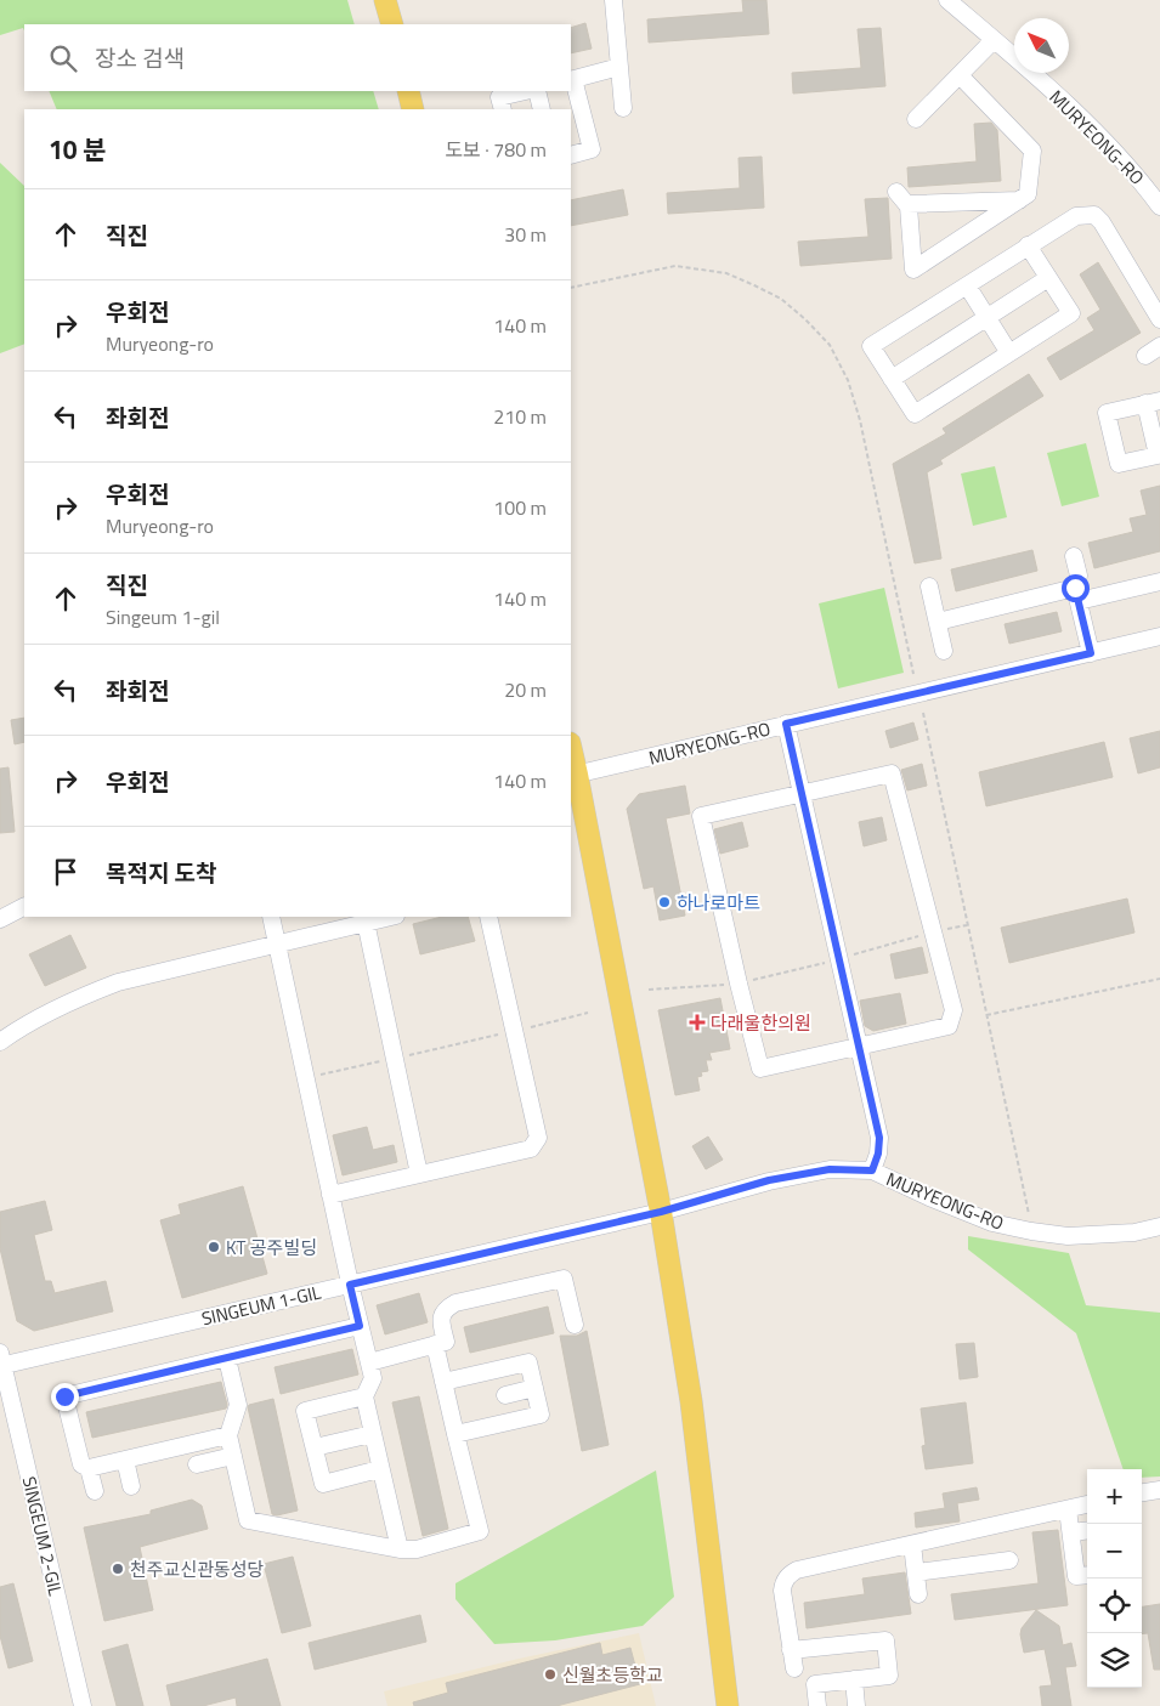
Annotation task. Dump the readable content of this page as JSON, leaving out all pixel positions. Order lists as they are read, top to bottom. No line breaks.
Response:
{"streets":{"street":["MURYEONG-RO","SINGEUM 1-GIL","SINGEUM 2-GIL"]},"crossings":[["MURYEONG-RO","SINGEUM 1-GIL"],["SINGEUM 1-GIL","SINGEUM 2-GIL"]],"places":{"other":["하나로마트","KT 공주빌딩","천주교신관동성당","신월초등학교"],"health":["다래울한의원"]},"north":"top left","page":{"search":"장소 검색","heading":["10 분","도보 · 780 m"],"list":[["직진","30 m"],["우회전","Muryeong-ro","140 m"],["좌회전","210 m"],["우회전","Muryeong-ro","100 m"],["직진","Singeum 1-gil","140 m"],["좌회전","20 m"],["우회전","140 m"],"목적지 도착"],"map_buttons":["+","−"]}}
